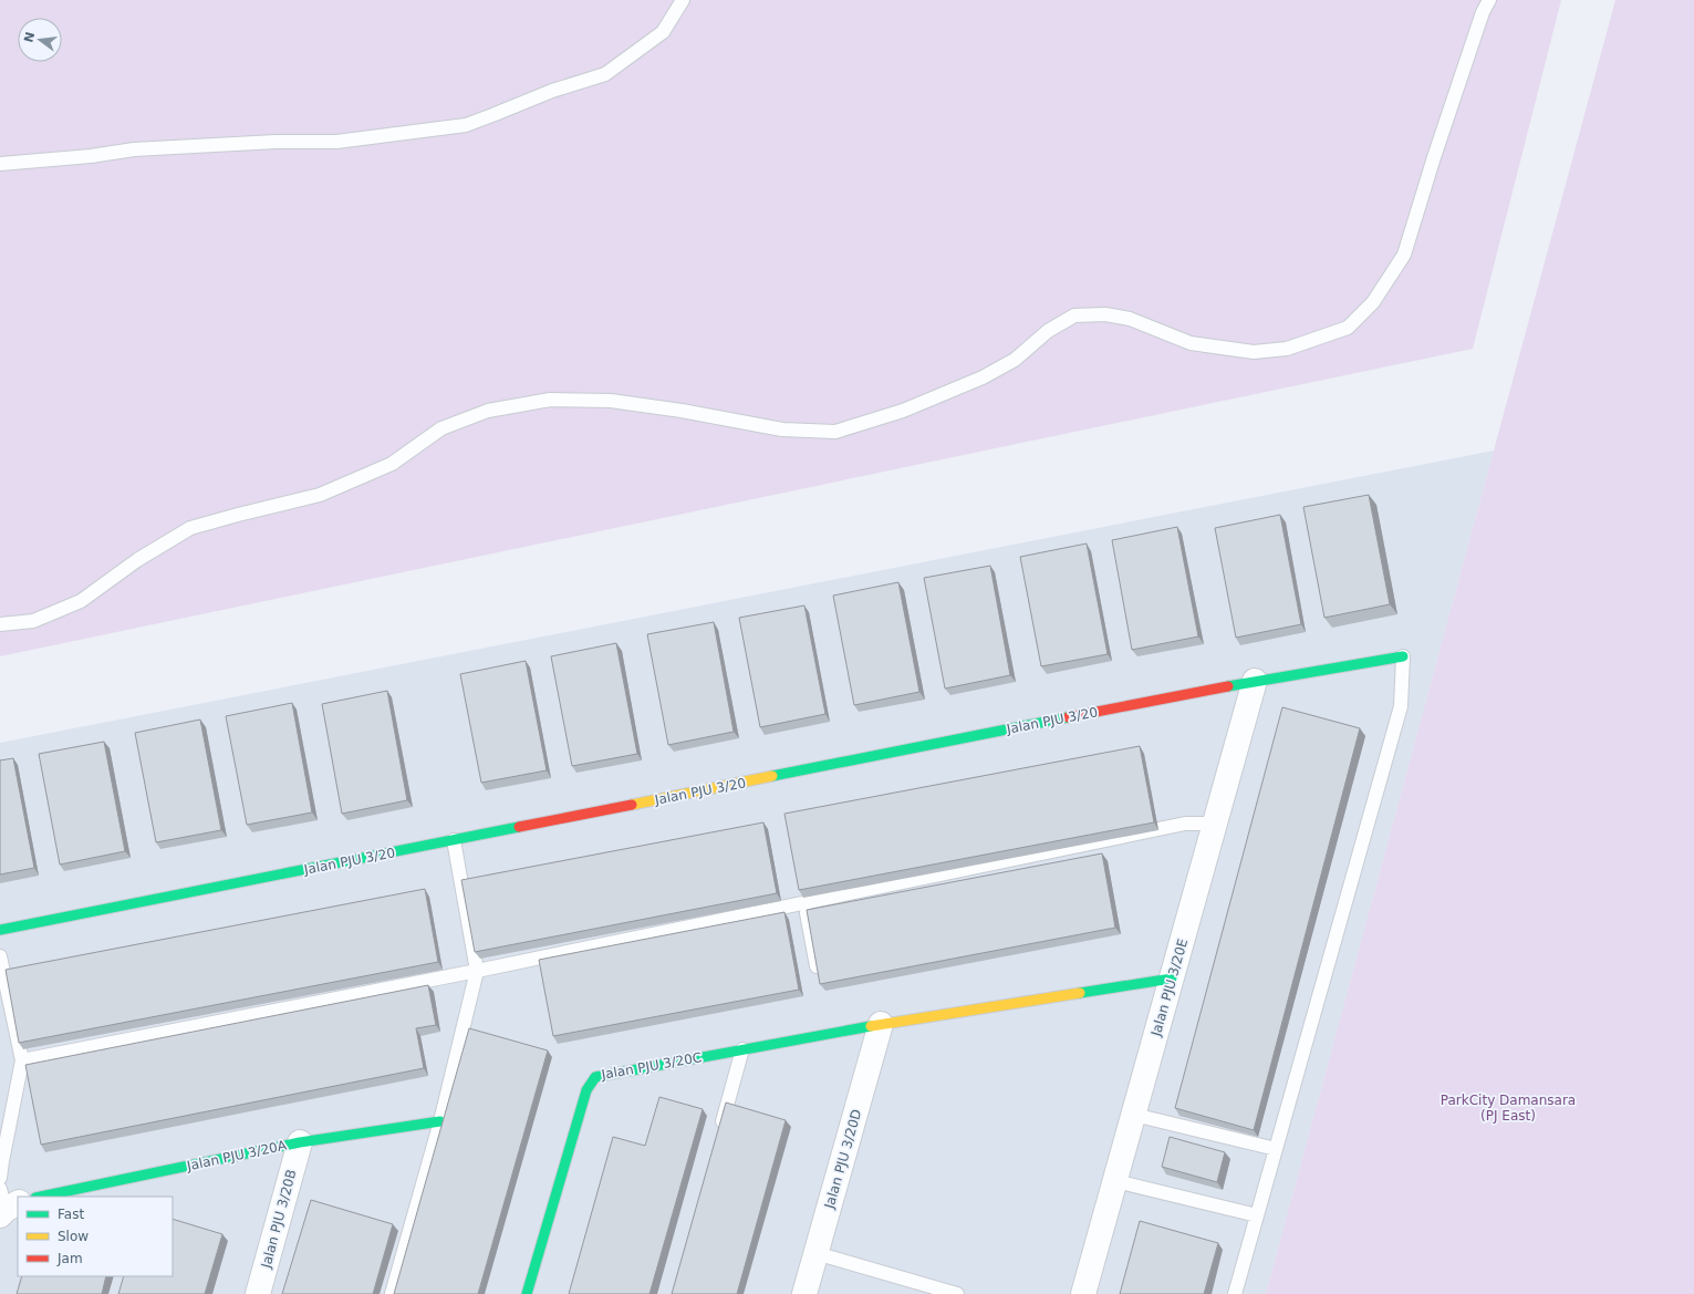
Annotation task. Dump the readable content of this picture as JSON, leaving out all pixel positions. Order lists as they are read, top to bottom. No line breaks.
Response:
{"streets":{"street":["Jalan PJU 3/20","Jalan PJU 3/20E","Jalan PJU 3/20C","Jalan PJU 3/20A","Jalan PJU 3/20D","Jalan PJU 3/20B"]},"crossings":[["Jalan PJU 3/20","Jalan PJU 3/20E"],["Jalan PJU 3/20E","Jalan PJU 3/20C"],["Jalan PJU 3/20C","Jalan PJU 3/20D"],["Jalan PJU 3/20A","Jalan PJU 3/20B"]],"parks":["ParkCity Damansara (PJ East)"],"legend":["Fast","Slow","Jam"],"north":"left"}
